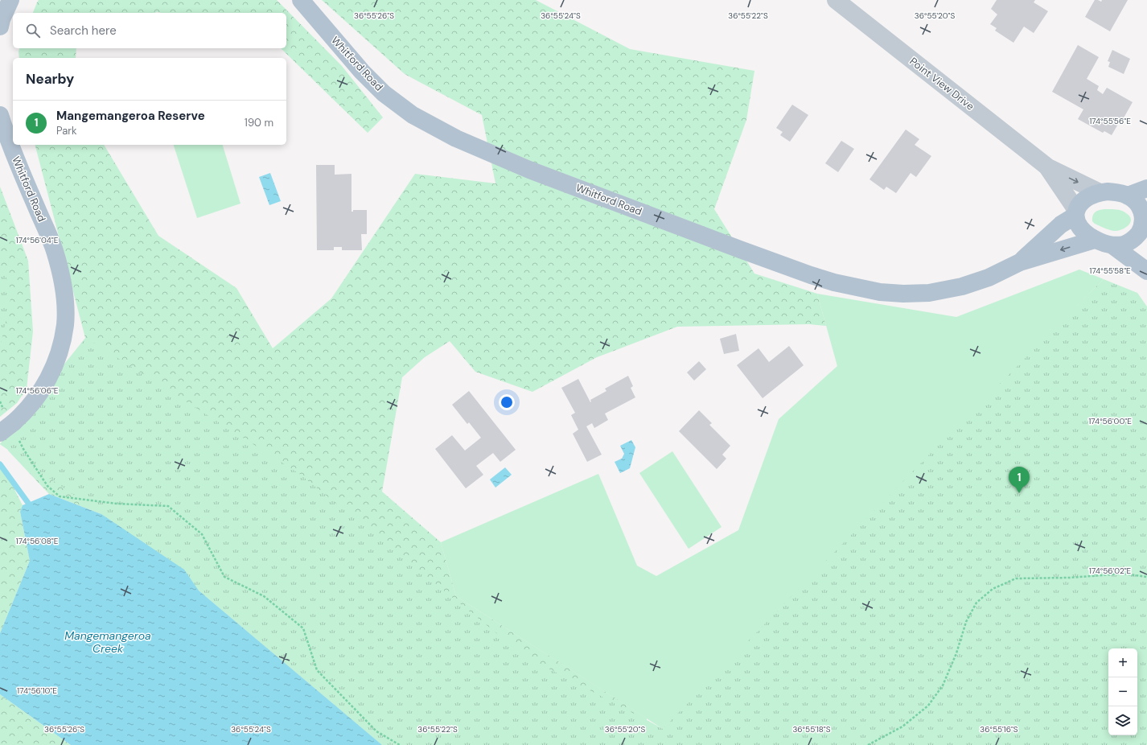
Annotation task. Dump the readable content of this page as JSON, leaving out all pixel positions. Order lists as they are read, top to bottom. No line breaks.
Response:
{"streets":{"main road":["Whitford Road"],"street":["Point View Drive"]},"crossings":[["Whitford Road","Point View Drive"]],"water":["Mangemangeroa Creek"],"page":{"search":"Search here","heading":"Nearby","list":[{"mark":"1","name":"Mangemangeroa Reserve","note":"Park","value":"190 m"}],"pins":"1","map_buttons":["+","−"]},"coordinates":["36°55'26\"S","36°55'24\"S","36°55'22\"S","36°55'20\"S","174°55'56\"E","174°56'04\"E","174°55'58\"E","174°56'06\"E","174°56'00\"E","174°56'08\"E","174°56'02\"E","174°56'10\"E","36°55'18\"S","36°55'16\"S"]}
